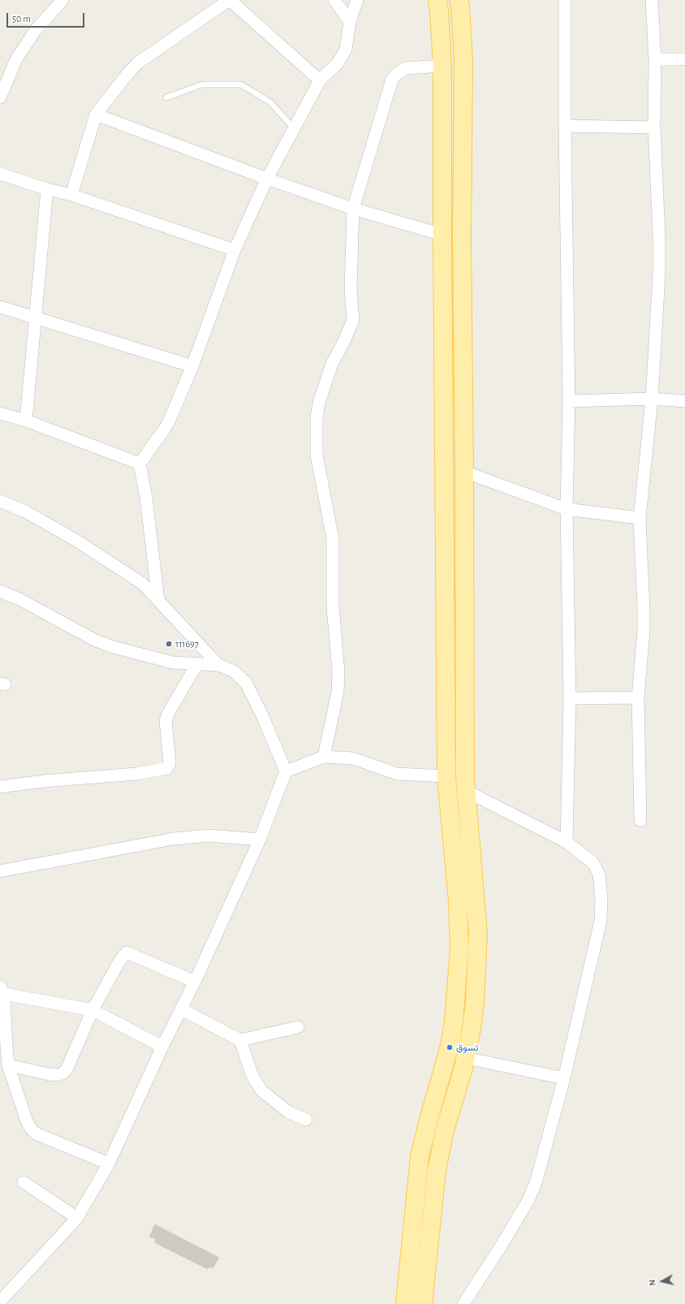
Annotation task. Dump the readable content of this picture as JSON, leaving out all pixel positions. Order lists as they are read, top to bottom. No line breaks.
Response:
{"places":["111697","تسوق"],"scale_bar":"50 m","north":"left"}
